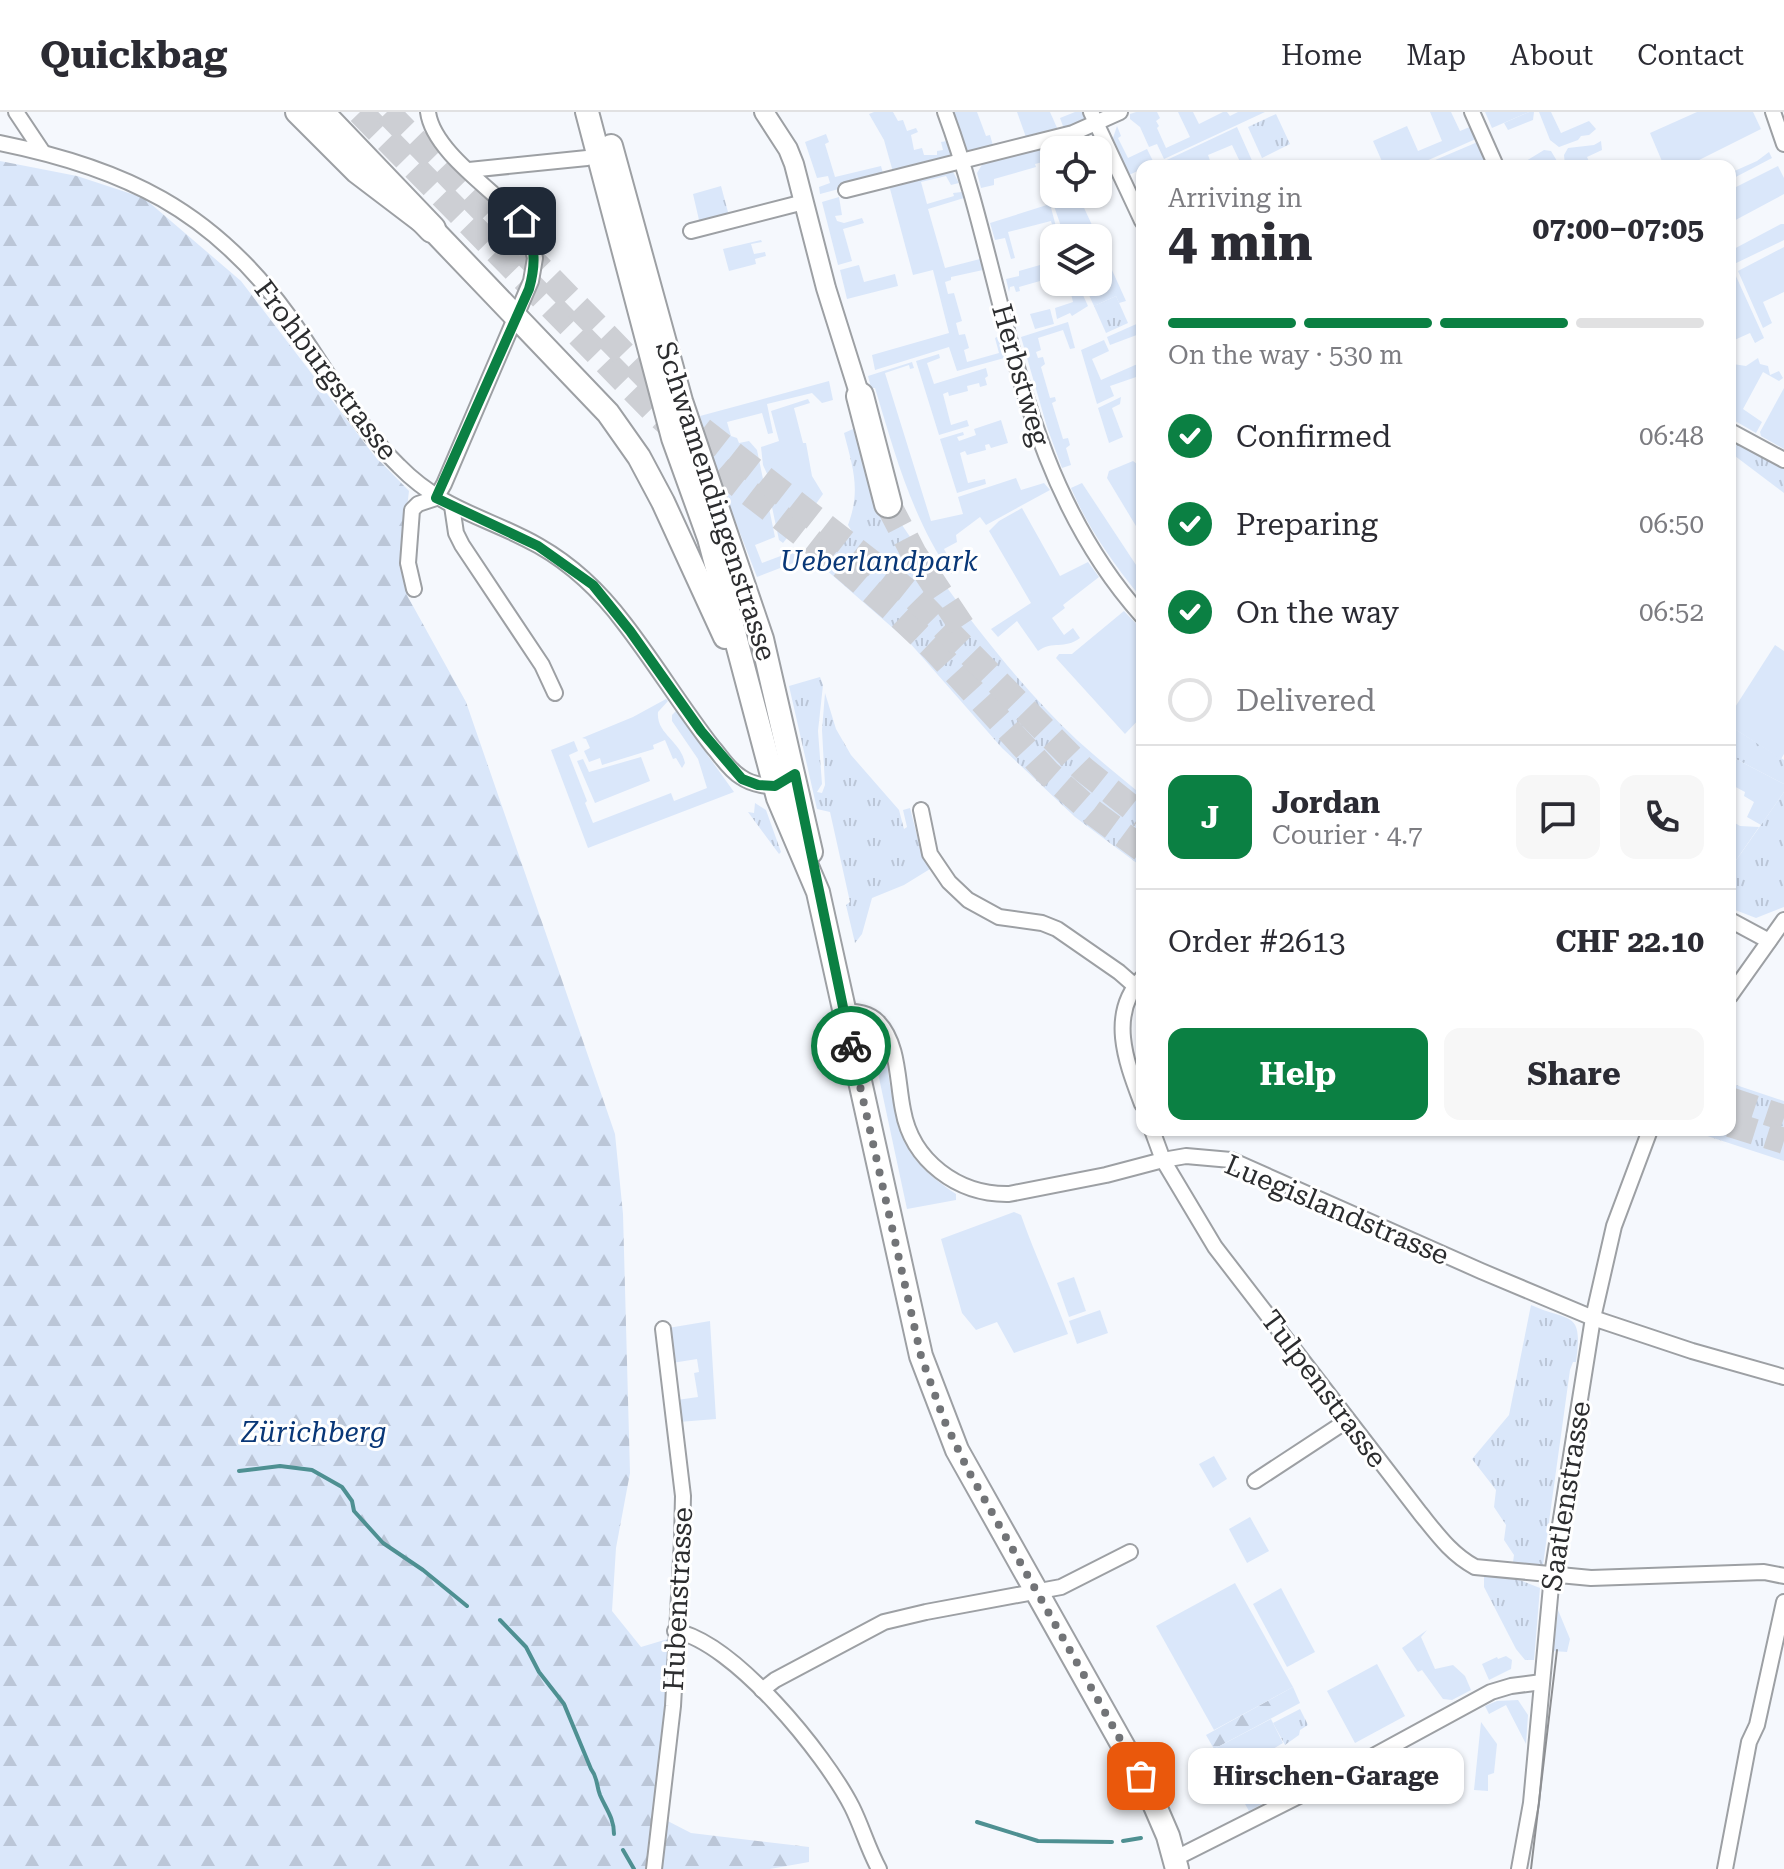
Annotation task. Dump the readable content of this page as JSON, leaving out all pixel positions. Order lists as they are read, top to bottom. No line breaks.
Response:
{"streets":{"main road":["Schwamendingenstrasse"],"street":["Frohburgstrasse","Herbstweg","Luegislandstrasse","Tulpenstrasse","Saatlenstrasse","Hubenstrasse"]},"crossings":[["Frohburgstrasse","Schwamendingenstrasse"],["Schwamendingenstrasse","Luegislandstrasse"],["Luegislandstrasse","Tulpenstrasse"],["Luegislandstrasse","Saatlenstrasse"],["Tulpenstrasse","Saatlenstrasse"]],"parks":["Ueberlandpark","Zürichberg"],"places":["Hirschen-Garage"],"page":{"header":"Quickbag","nav":["Home","Map","About","Contact"],"heading":["4 min","Arriving in","07:00–07:05"],"panel":["Jordan","Courier · 4.7","Order #2613","CHF 22.10"],"bar":"On the way · 530 m","list":[["Confirmed","06:48"],["Preparing","06:50"],["On the way","06:52"],"Delivered"],"round":"J","buttons":["Help","Share"],"bubble":"Hirschen-Garage"}}
